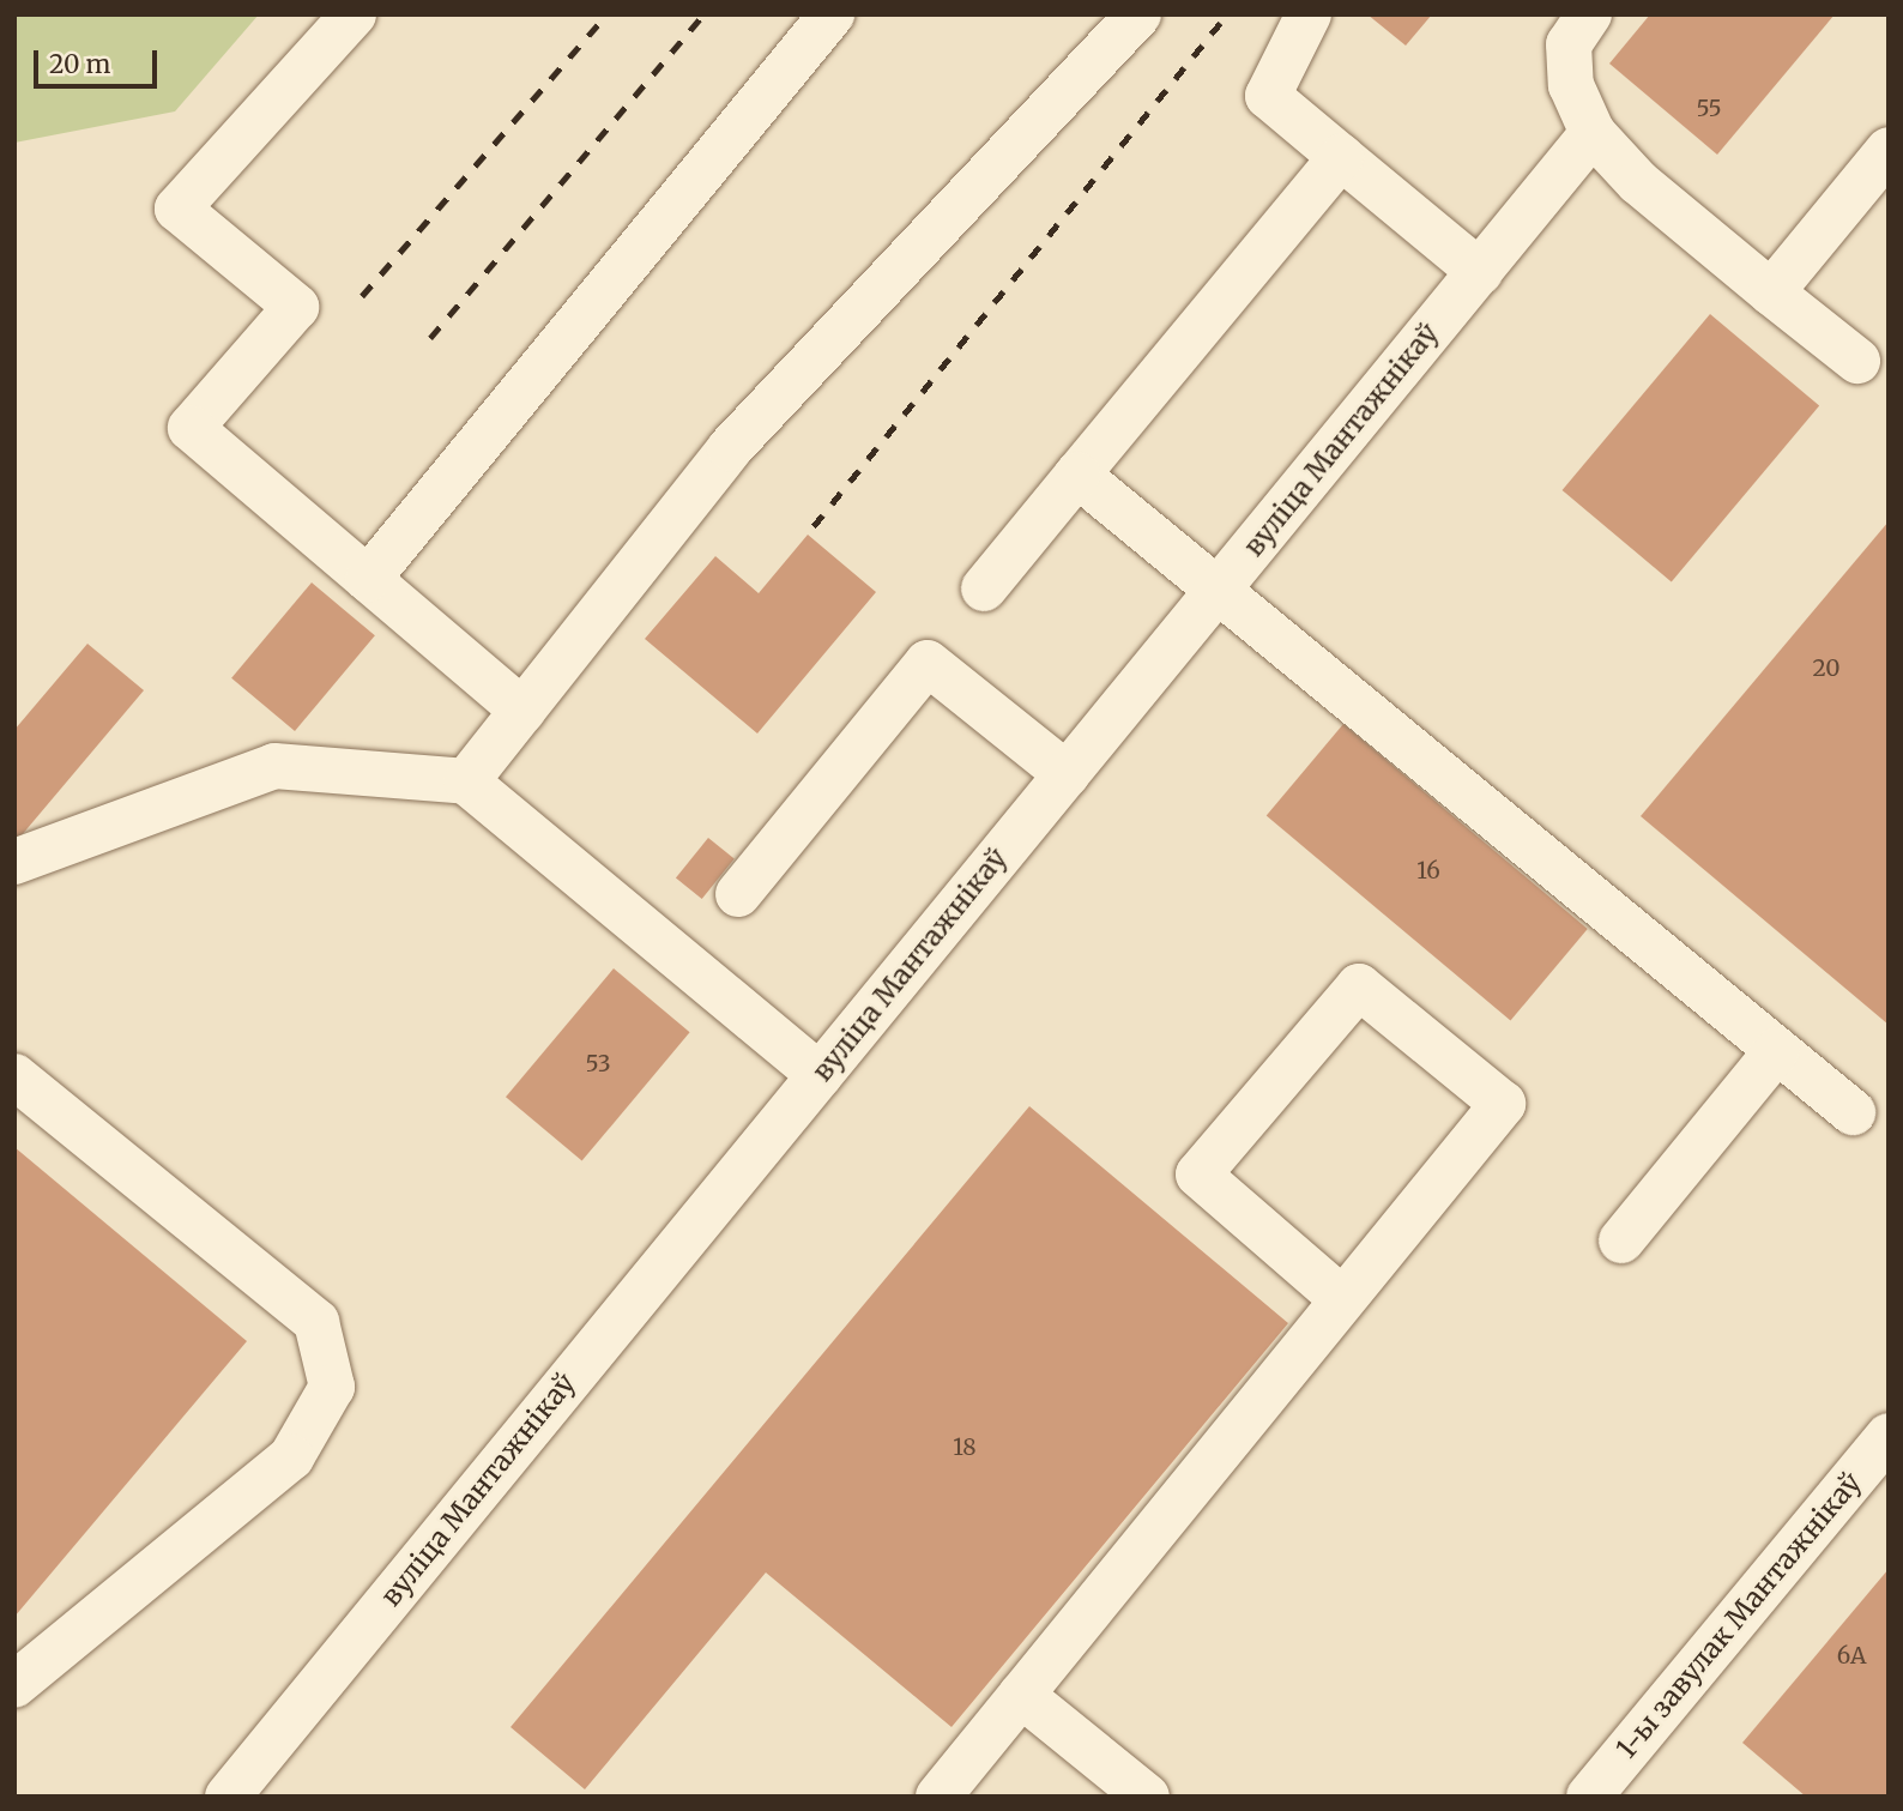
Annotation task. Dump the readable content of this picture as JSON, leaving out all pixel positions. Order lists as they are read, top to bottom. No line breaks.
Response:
{"streets":{"street":["вуліца Мантажнікаў","1-ы завулак Мантажнікаў"]},"house_numbers":["55","20","16","53","18","6А"],"scale_bar":"20 m"}
